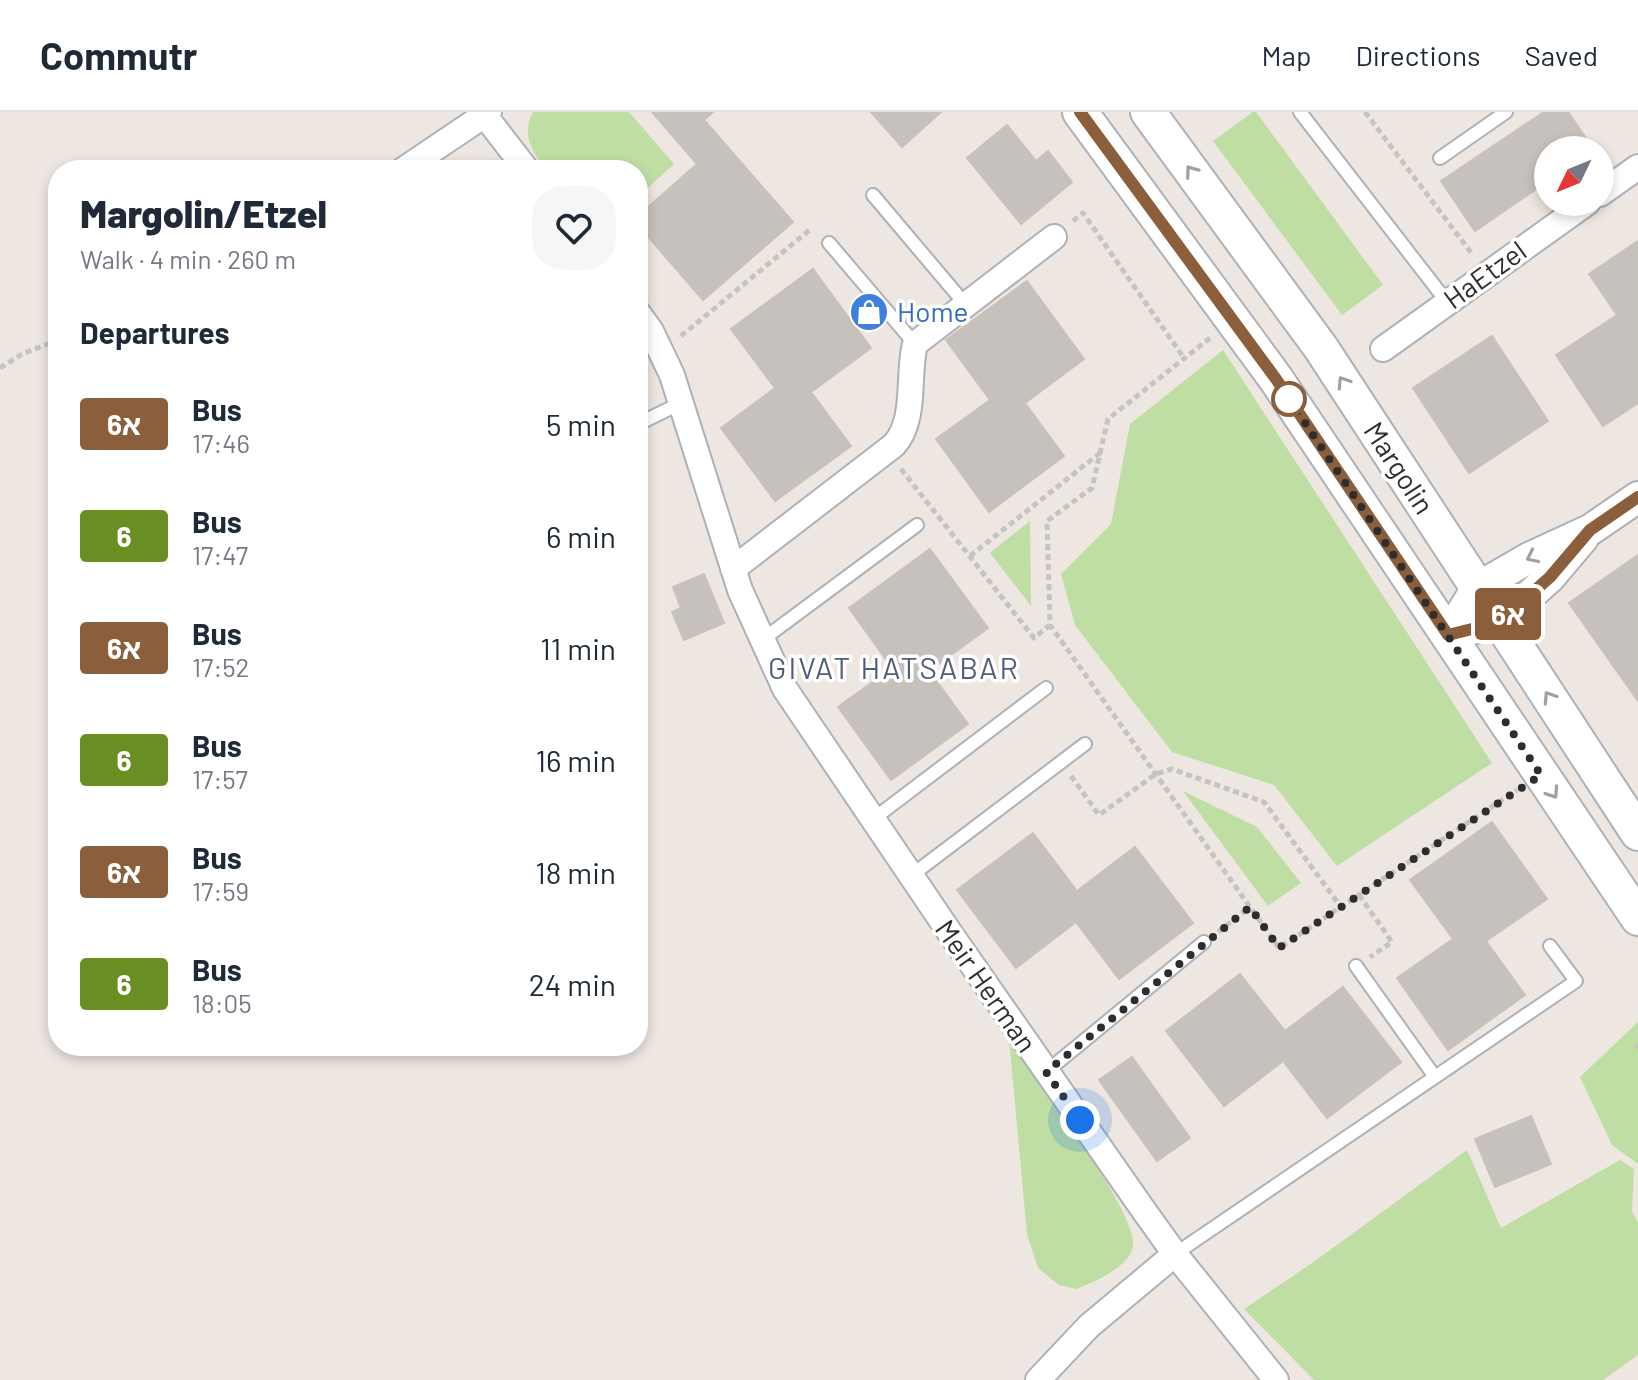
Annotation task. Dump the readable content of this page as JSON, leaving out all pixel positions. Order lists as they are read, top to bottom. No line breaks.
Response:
{"streets":{"main road":["Margolin"],"street":["HaEtzel","Meir Herman"]},"districts":["GIVAT HATSABAR"],"places":{"shop":["Home"]},"lines":["bus line 6א"],"north":"bottom left","page":{"header":"Commutr","nav":["Map","Directions","Saved"],"on_map":"6א","heading":[["Margolin/Etzel","Walk · 4 min · 260 m"],"Departures"],"list":[{"mark":"6א","name":"Bus","note":"17:46","value":"5 min"},{"mark":"6","name":"Bus","note":"17:47","value":"6 min"},{"mark":"6א","name":"Bus","note":"17:52","value":"11 min"},{"mark":"6","name":"Bus","note":"17:57","value":"16 min"},{"mark":"6א","name":"Bus","note":"17:59","value":"18 min"},{"mark":"6","name":"Bus","note":"18:05","value":"24 min"}]}}
